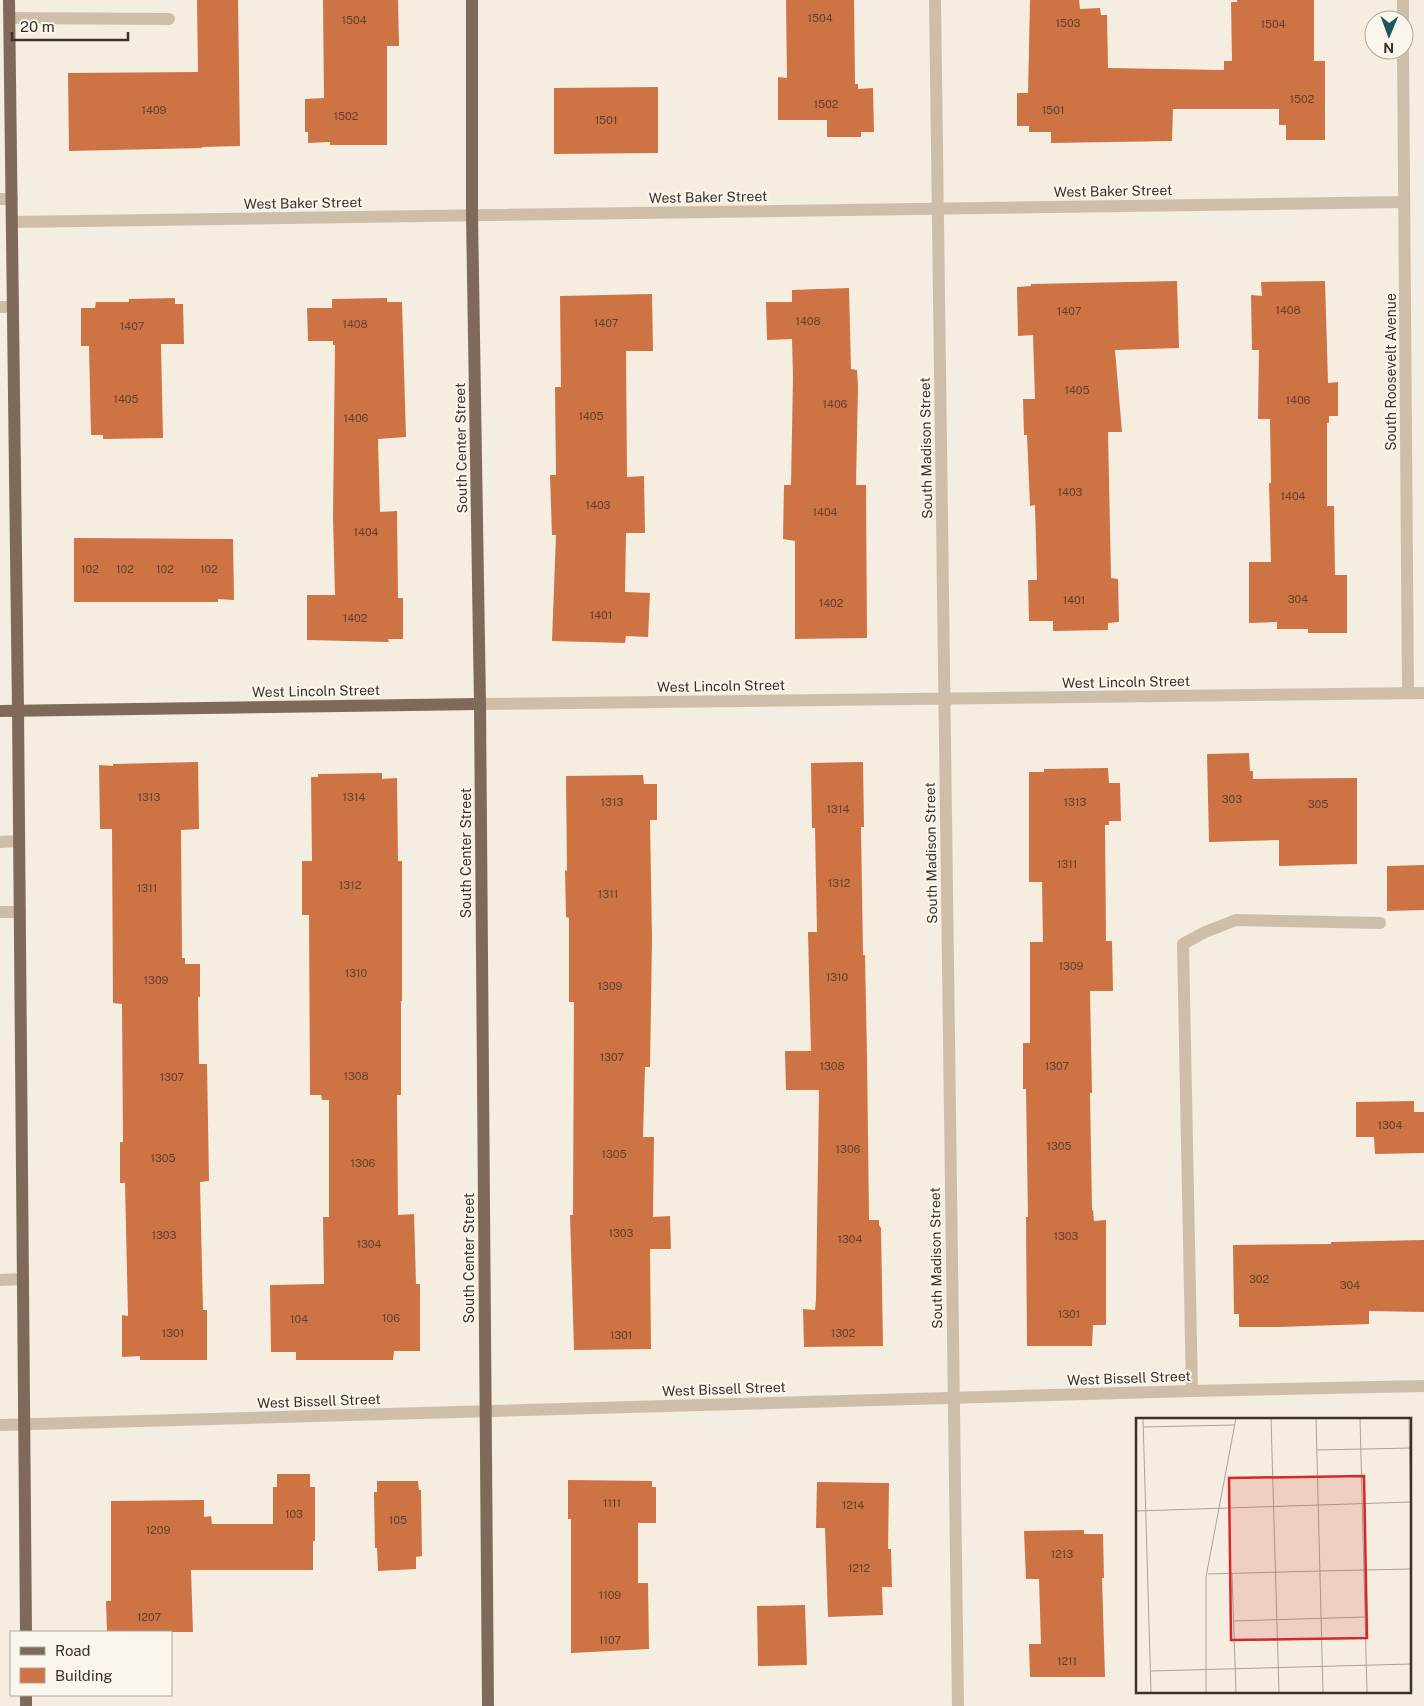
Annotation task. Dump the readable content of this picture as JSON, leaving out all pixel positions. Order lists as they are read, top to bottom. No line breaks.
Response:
{"streets":{"main road":["South Center Street","West Lincoln Street"],"street":["West Baker Street","South Roosevelt Avenue","South Madison Street","West Bissell Street"]},"crossings":[["West Baker Street","South Roosevelt Avenue"],["West Baker Street","South Center Street"],["West Baker Street","South Madison Street"],["South Roosevelt Avenue","West Lincoln Street"],["South Center Street","West Lincoln Street"],["South Center Street","West Bissell Street"],["South Madison Street","West Lincoln Street"],["South Madison Street","West Bissell Street"]],"house_numbers":["1504","1504","1503","1504","1502","1502","1409","1501","1502","1501","1408","1407","1408","1407","1408","1407","1405","1405","1406","1406","1405","1406","1403","1404","1403","1404","1404","102","102","102","102","304","1401","1402","1401","1402","1313","1314","303","1313","1313","305","1314","1311","1312","1312","1311","1311","1309","1310","1310","1309","1309","1307","1308","1307","1308","1307","1304","1305","1306","1305","1305","1306","1303","1303","1303","1304","1304","302","304","1301","106","104","1301","1302","1301","1111","1214","103","105","1209","1213","1212","1109","1207","1107","1211"],"legend":["Road","Building"],"scale_bar":"20 m","north":"bottom"}
